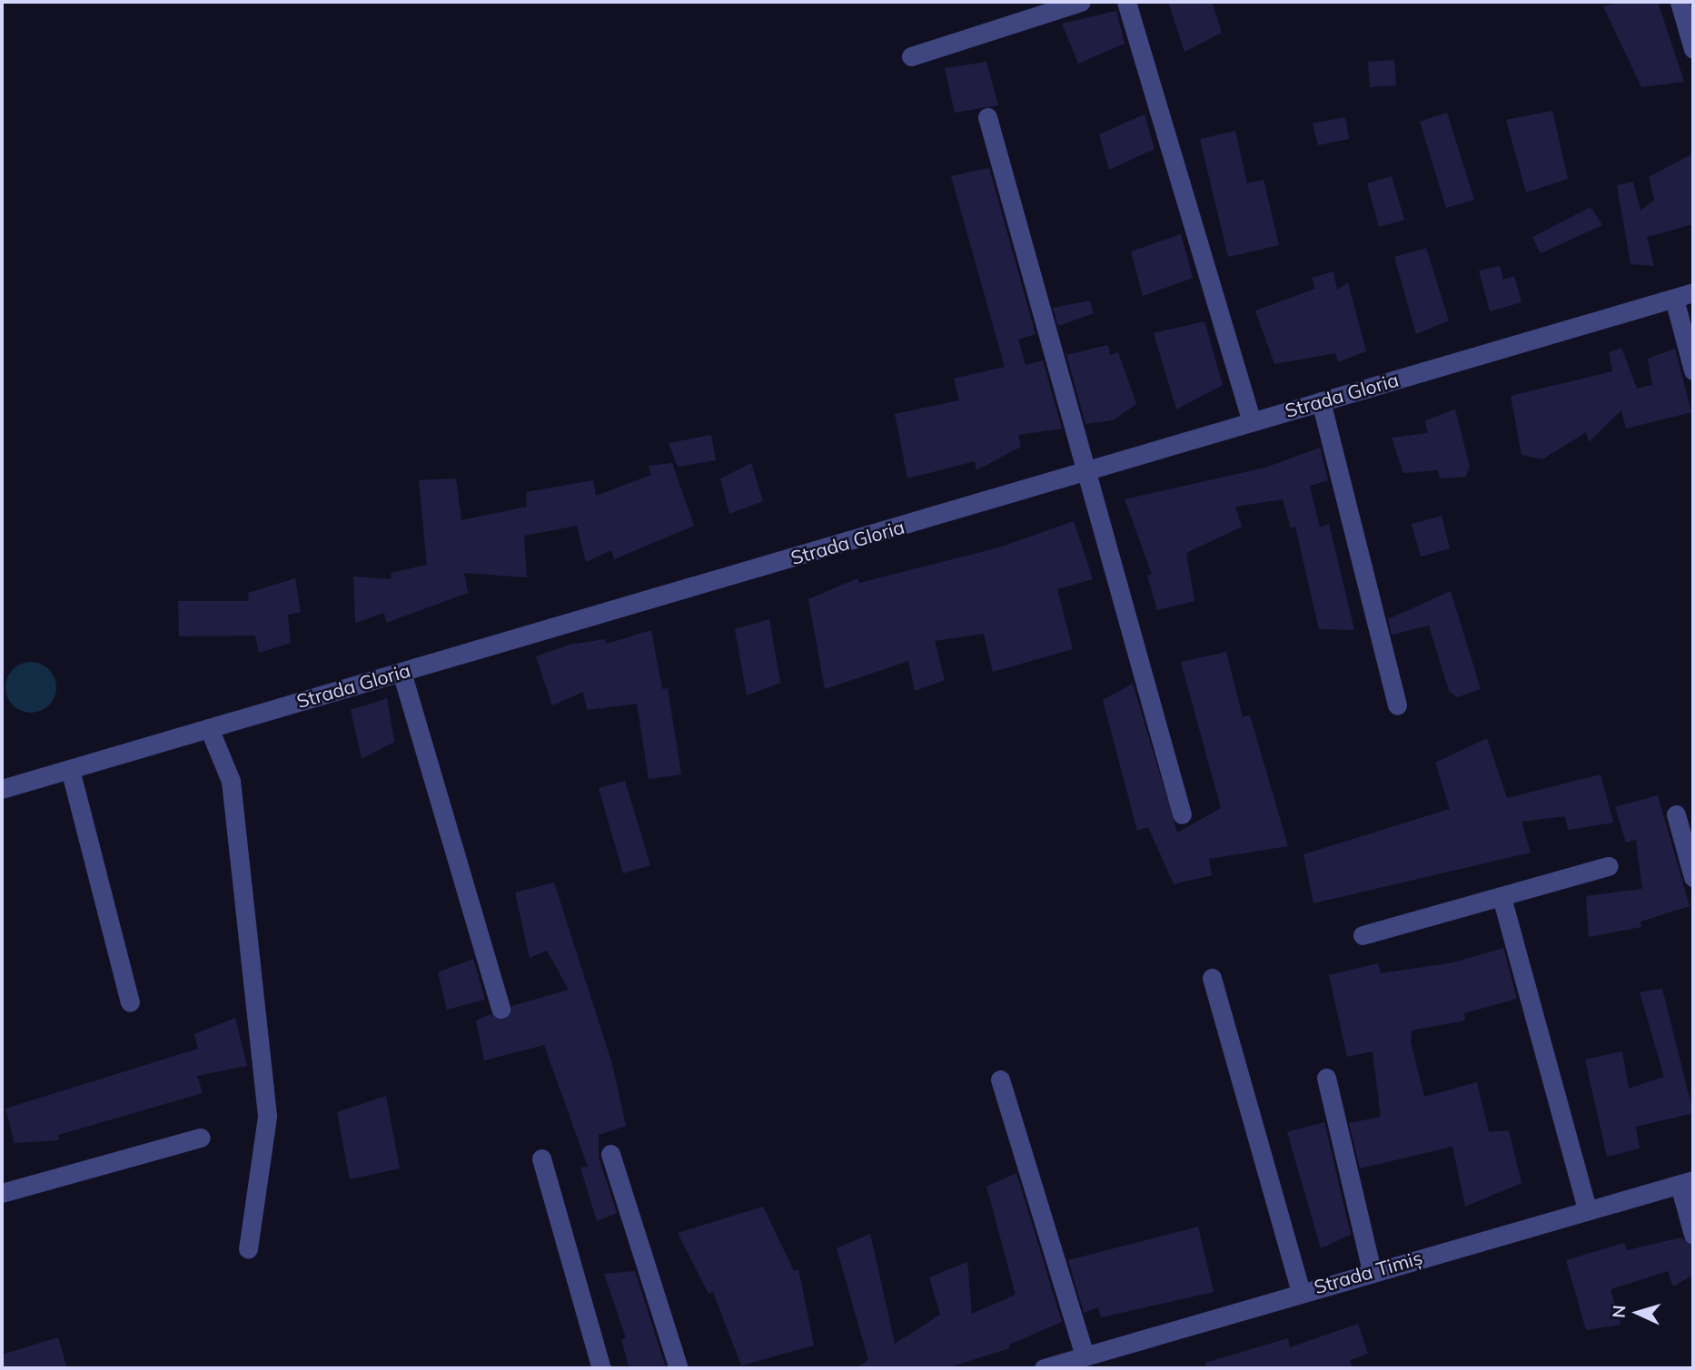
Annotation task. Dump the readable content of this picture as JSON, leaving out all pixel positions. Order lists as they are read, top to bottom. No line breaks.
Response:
{"streets":{"street":["Strada Gloria","Strada Timiș"]},"north":"left"}
